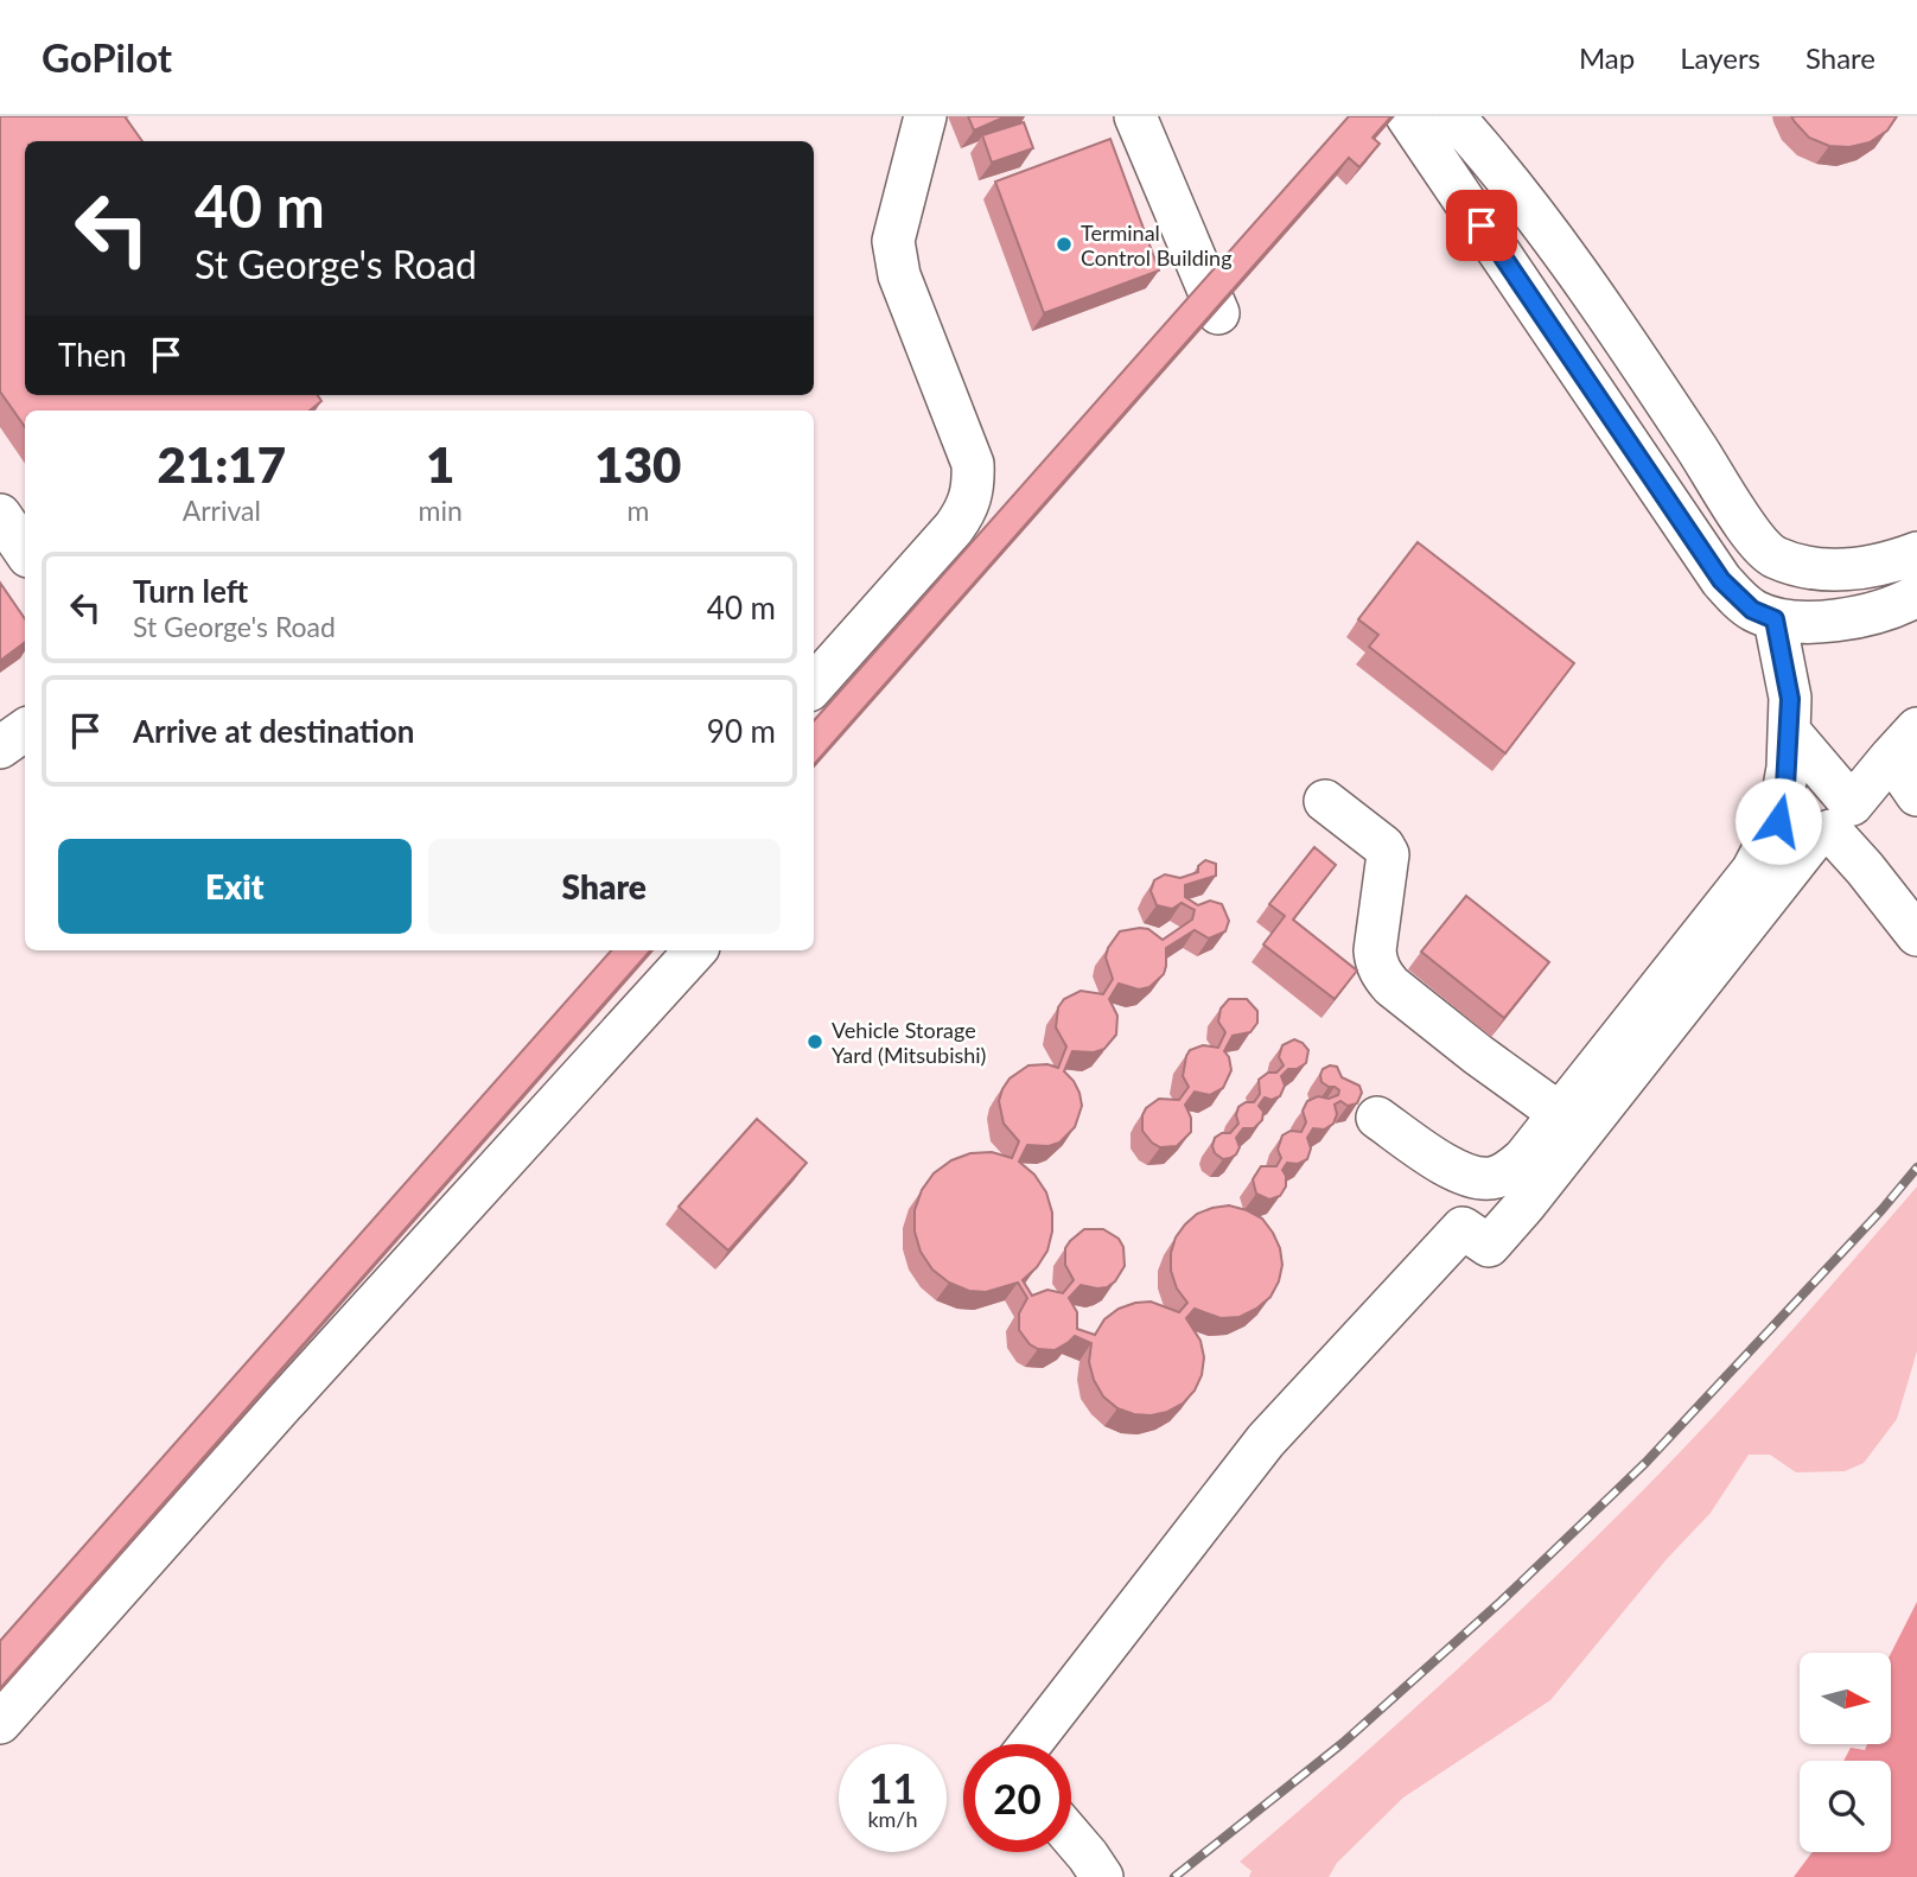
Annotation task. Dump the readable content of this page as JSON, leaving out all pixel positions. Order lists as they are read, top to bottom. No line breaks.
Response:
{"places":["Terminal Control Building","Vehicle Storage Yard (Mitsubishi)"],"north":"right","page":{"header":"GoPilot","nav":["Map","Layers","Share"],"turn":["40 m","St George's Road"],"then":"Then","eta":["21:17","Arrival","1","min","130","m"],"list":[{"name":"Turn left","note":"St George's Road","value":"40 m"},{"name":"Arrive at destination","value":"90 m"}],"buttons":["Exit","Share"],"speed":"11 km/h","limit":"20"}}
